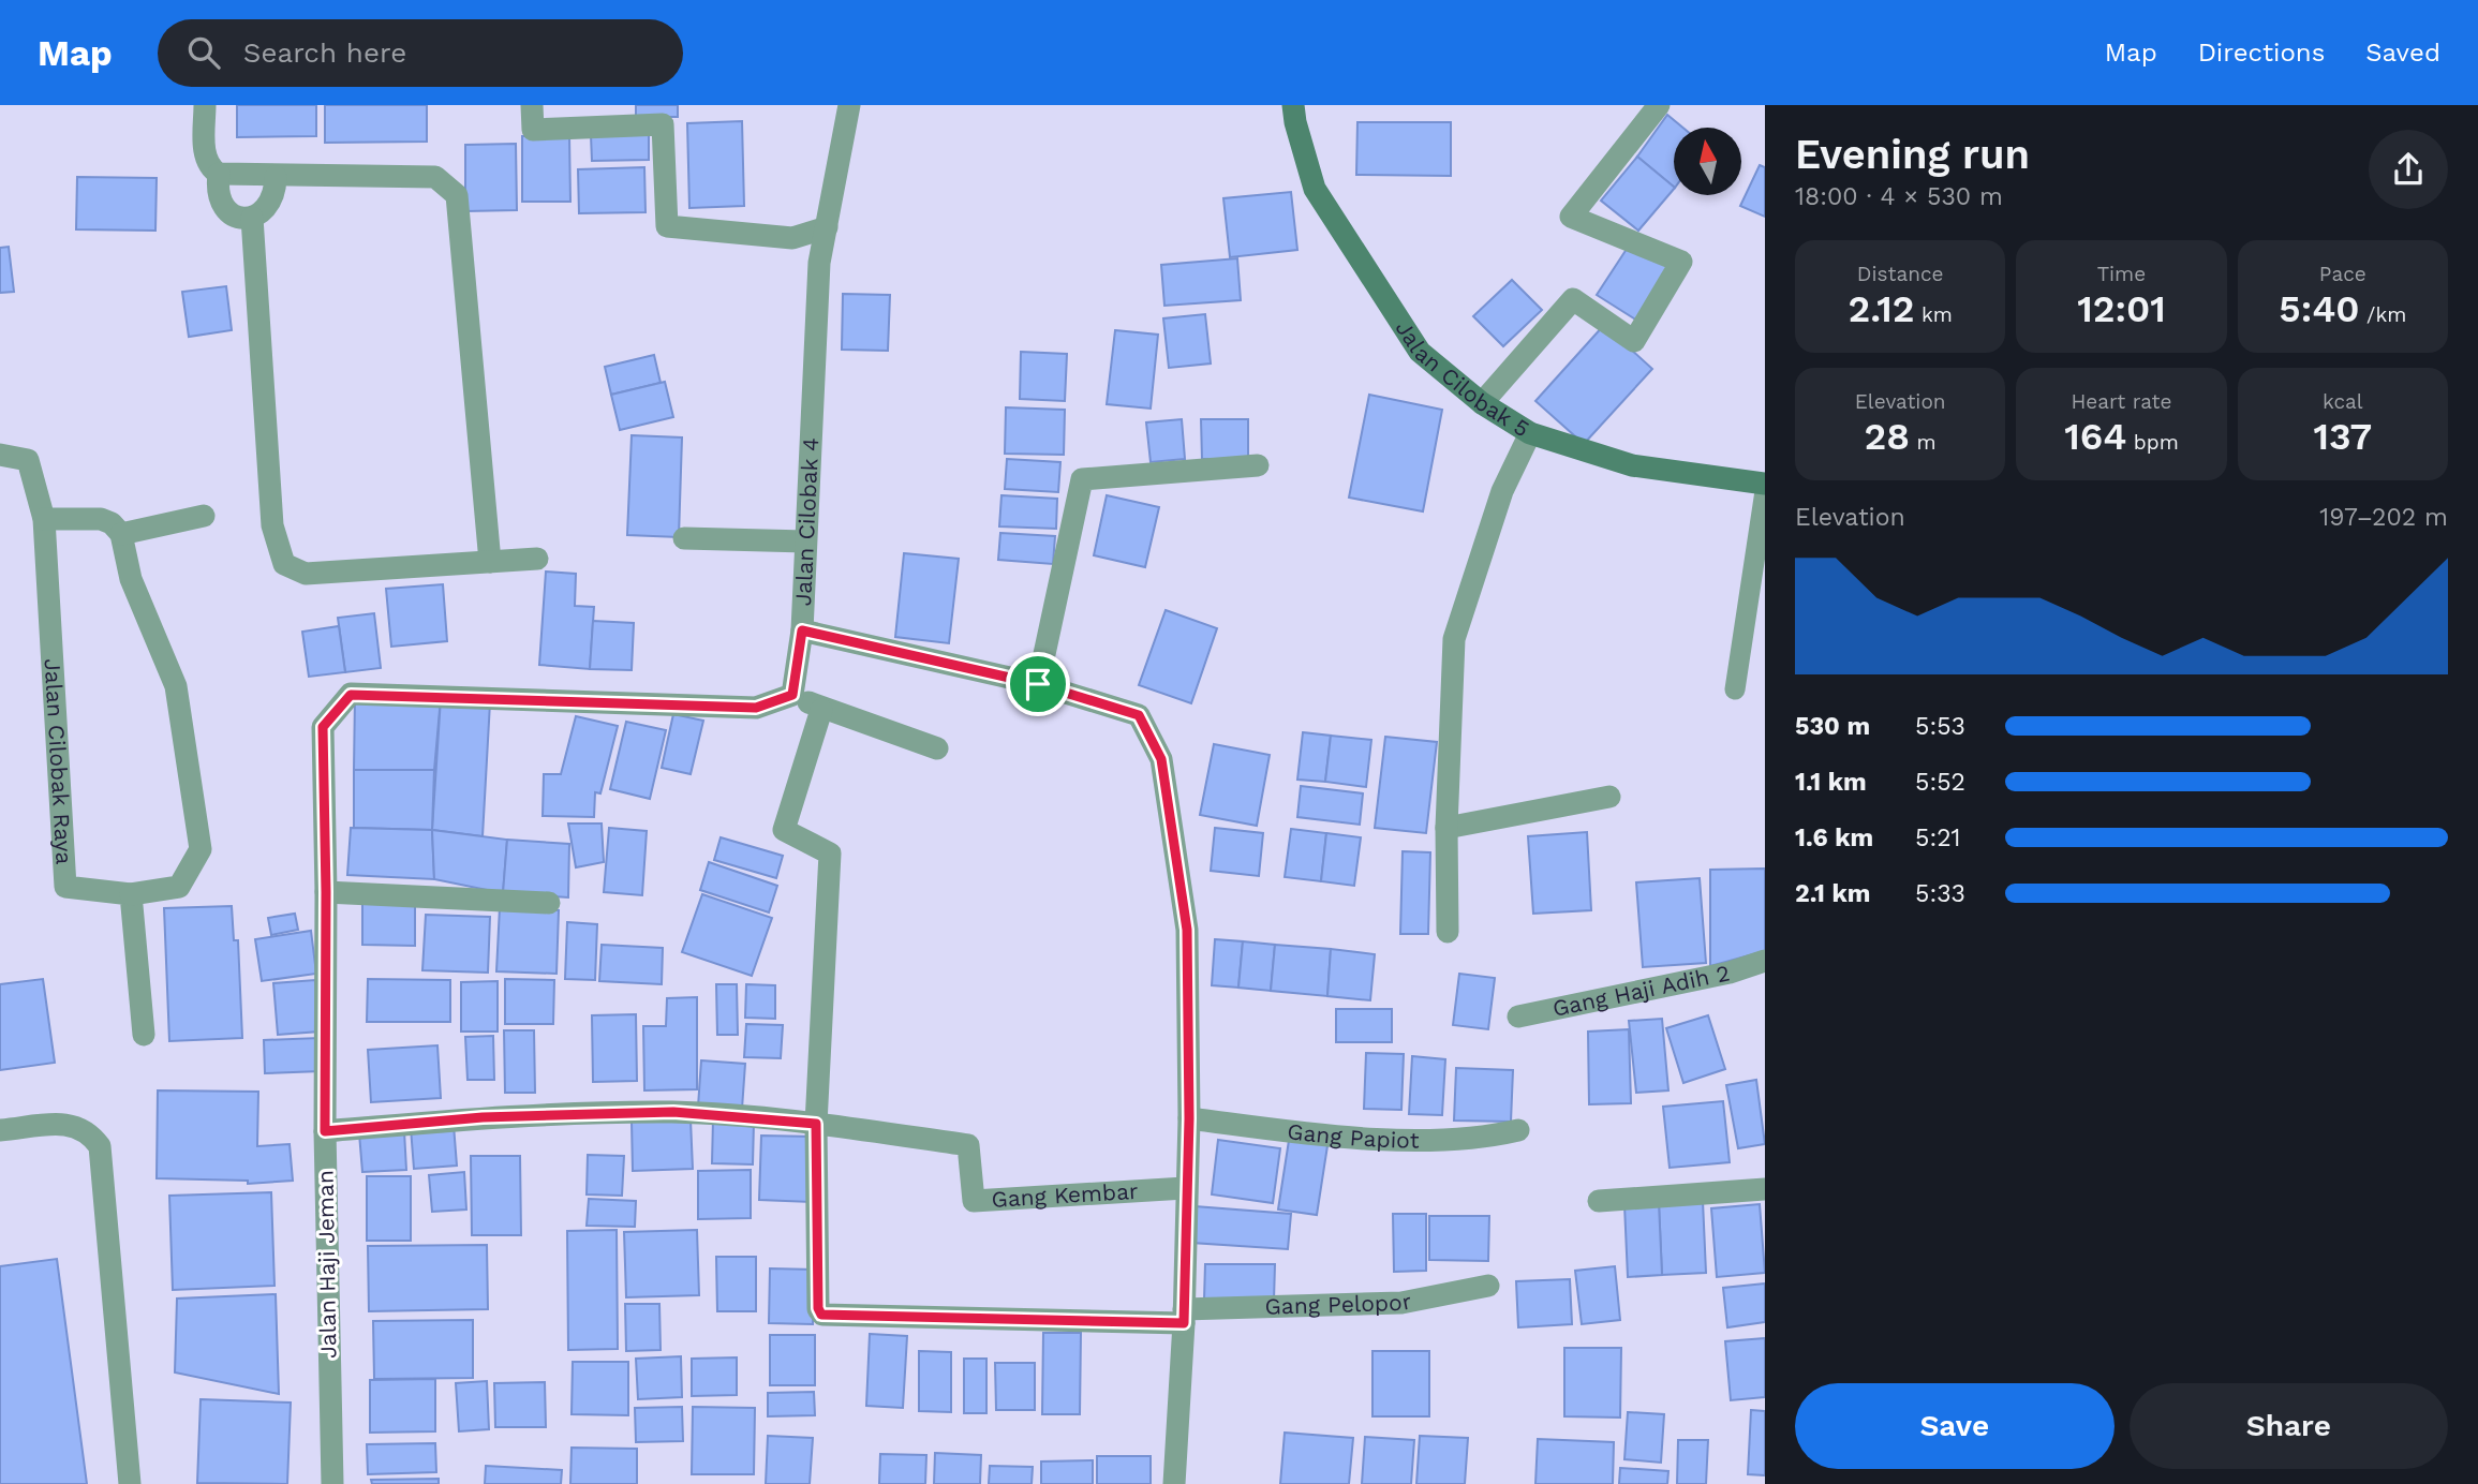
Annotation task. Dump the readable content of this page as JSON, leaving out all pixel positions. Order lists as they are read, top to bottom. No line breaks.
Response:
{"streets":{"street":["Jalan Cilobak 5","Jalan Cilobak 4","Jalan Cilobak Raya","Gang Haji Adih 2","Gang Papiot","Gang Kembar","Jalan Haji Jeman","Gang Pelopor"]},"crossings":[["Jalan Cilobak 4","Gang Papiot"],["Jalan Cilobak 4","Gang Kembar"],["Jalan Cilobak 4","Gang Pelopor"],["Gang Kembar","Jalan Haji Jeman"],["Gang Kembar","Gang Pelopor"]],"north":"top","page":{"header":"Map","search":"Search here","nav":["Map","Directions","Saved"],"heading":["Evening run","18:00 · 4 × 530 m"],"stats":[["Distance","2.12 km"],["Time","12:01"],["Pace","5:40 /km"],["Elevation","28 m"],["Heart rate","164 bpm"],["kcal","137"]],"chart":["Elevation","197–202 m"],"list":[{"name":"530 m","note":"5:53"},{"name":"1.1 km","note":"5:52"},{"name":"1.6 km","note":"5:21"},{"name":"2.1 km","note":"5:33"}],"buttons":["Save","Share"]}}
